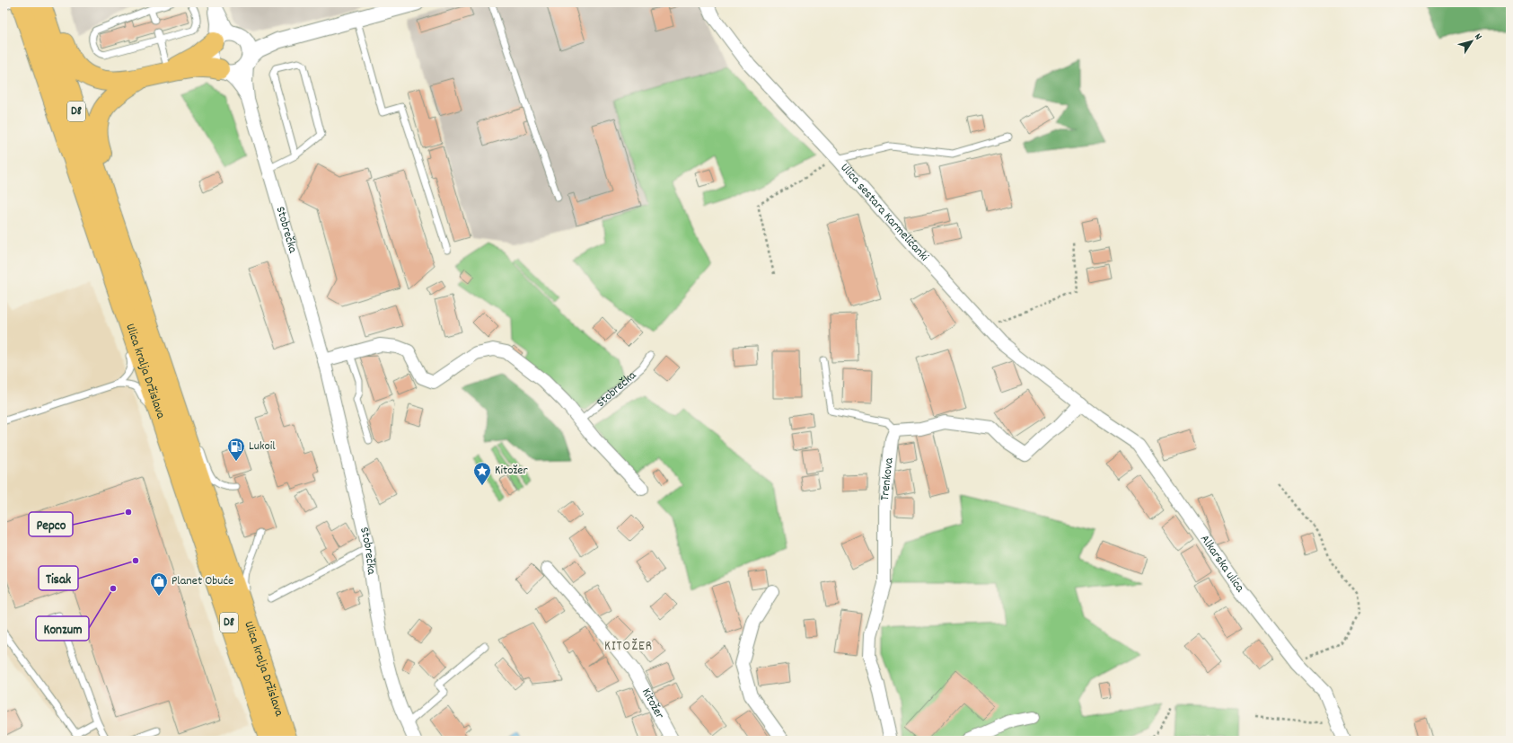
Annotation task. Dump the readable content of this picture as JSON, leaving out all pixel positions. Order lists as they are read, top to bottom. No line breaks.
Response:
{"streets":{"highway":["D8","Ulica kralja Držislava"],"street":["Ulica sestara Karmelićanki","Stobrečka","Trenkova","Alkarska ulica","Kitožer"]},"crossings":[["Ulica sestara Karmelićanki","Alkarska ulica"]],"districts":["KITOŽER"],"places":{"fuel station":["Lukoil"],"place":["Kitožer"],"other":["Pepco","Tisak","Konzum"],"shop":["Planet Obuće"]},"north":"top right"}
